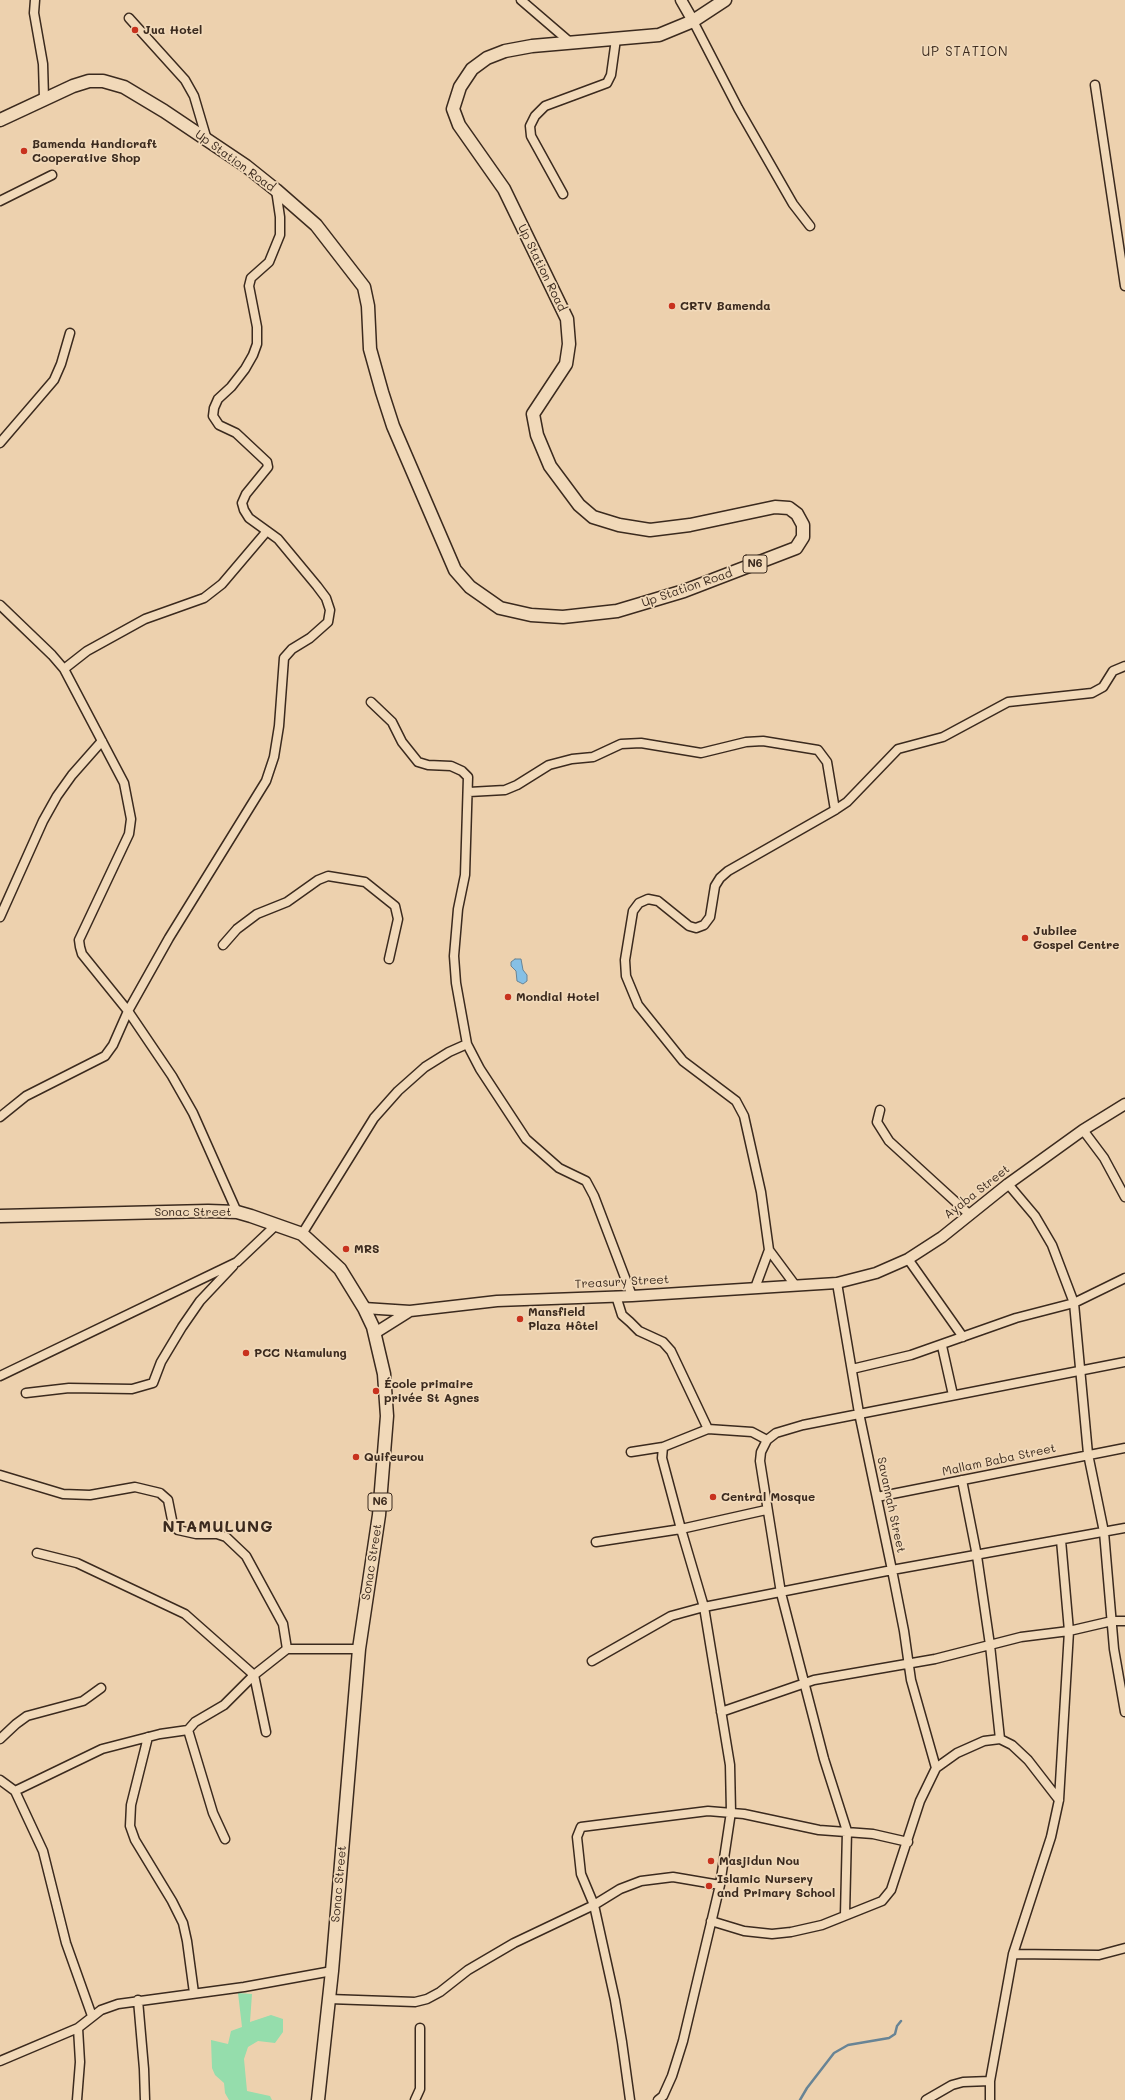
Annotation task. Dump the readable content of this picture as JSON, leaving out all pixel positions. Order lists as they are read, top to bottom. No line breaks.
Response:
{"streets":{"highway":["Up Station Road","N6","Sonac Street"],"main road":["Ayaba Street","Treasury Street"],"street":["Mallam Baba Street","Savannah Street"]},"crossings":[["Ayaba Street","Treasury Street"],["Ayaba Street","Savannah Street"],["Sonac Street","Treasury Street"],["Treasury Street","Savannah Street"],["Mallam Baba Street","Savannah Street"]],"districts":["UP STATION","NTAMULUNG"],"places":["Jua Hotel","Bamenda Handicraft Cooperative Shop","CRTV Bamenda","Jubilee Gospel Centre","Mondial Hotel","MRS","Mansfield Plaza Hôtel","PCC Ntamulung","École primaire privée St Agnes","Quifeurou","Central Mosque","Masjidun Nou","Islamic Nursery and Primary School"]}
